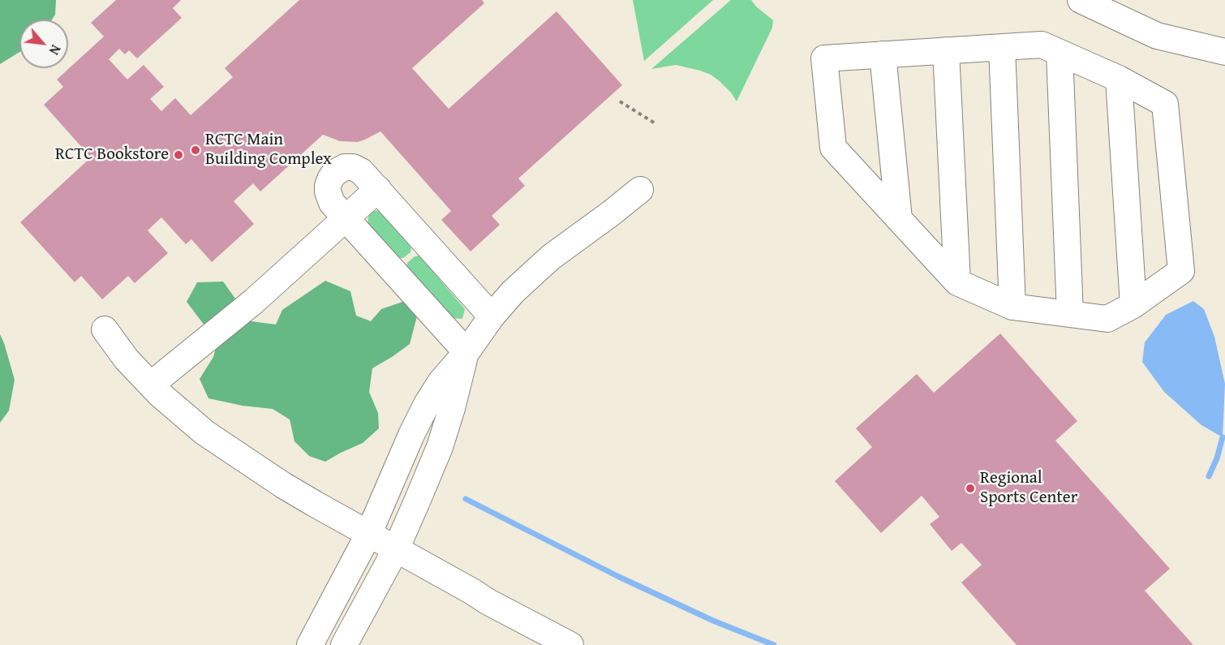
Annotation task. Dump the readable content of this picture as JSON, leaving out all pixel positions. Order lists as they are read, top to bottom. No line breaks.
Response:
{"places":["RCTC Main Building Complex","RCTC Bookstore","Regional Sports Center"],"north":"bottom right"}
